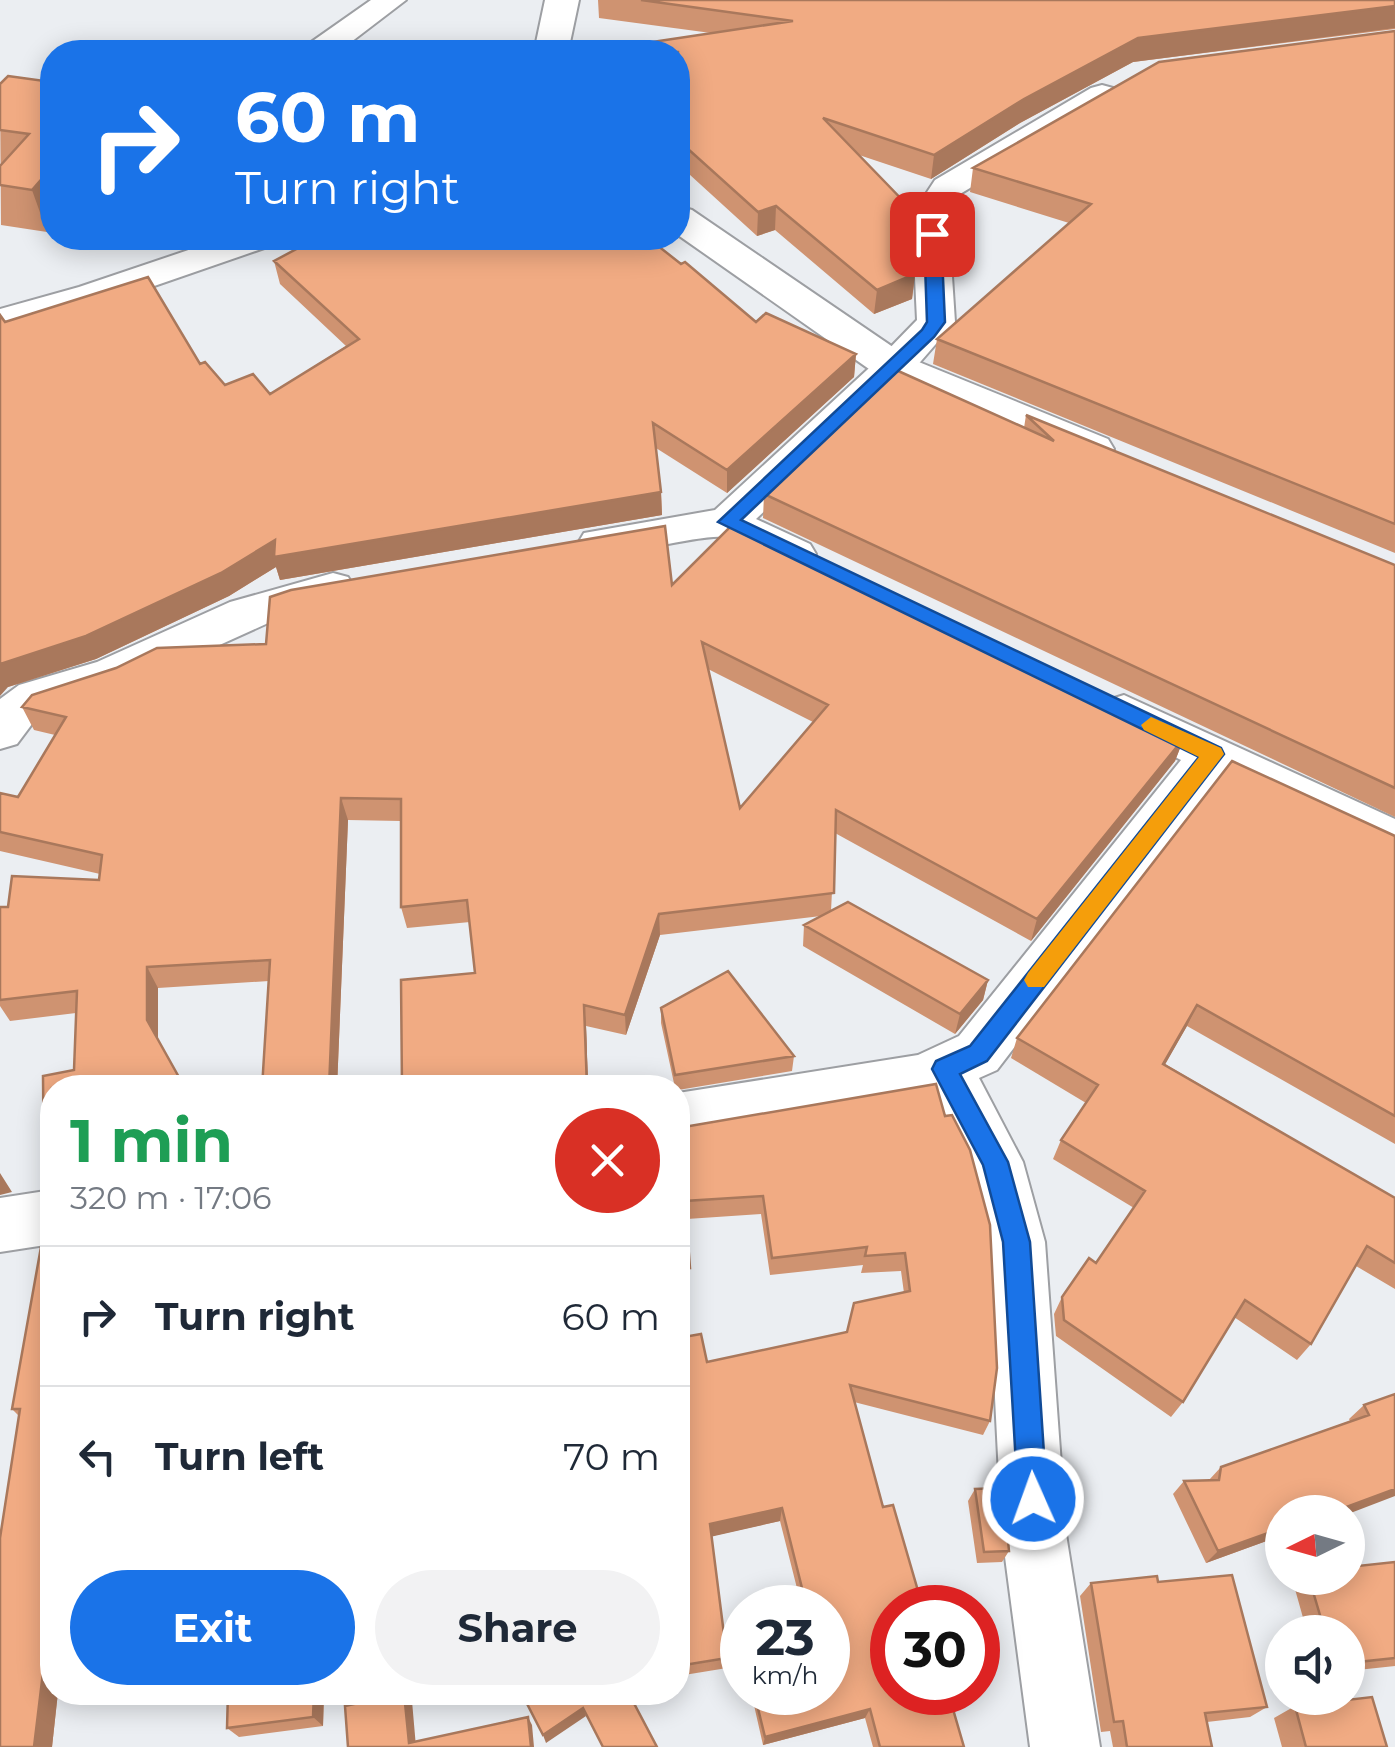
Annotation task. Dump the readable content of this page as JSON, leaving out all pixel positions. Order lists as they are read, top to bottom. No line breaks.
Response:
{"north":"left","page":{"turn":["60 m","Turn right"],"heading":["1 min","320 m · 17:06"],"list":[{"name":"Turn right","value":"60 m"},{"name":"Turn left","value":"70 m"}],"buttons":["Exit","Share"],"speed":"23 km/h","limit":"30"}}
